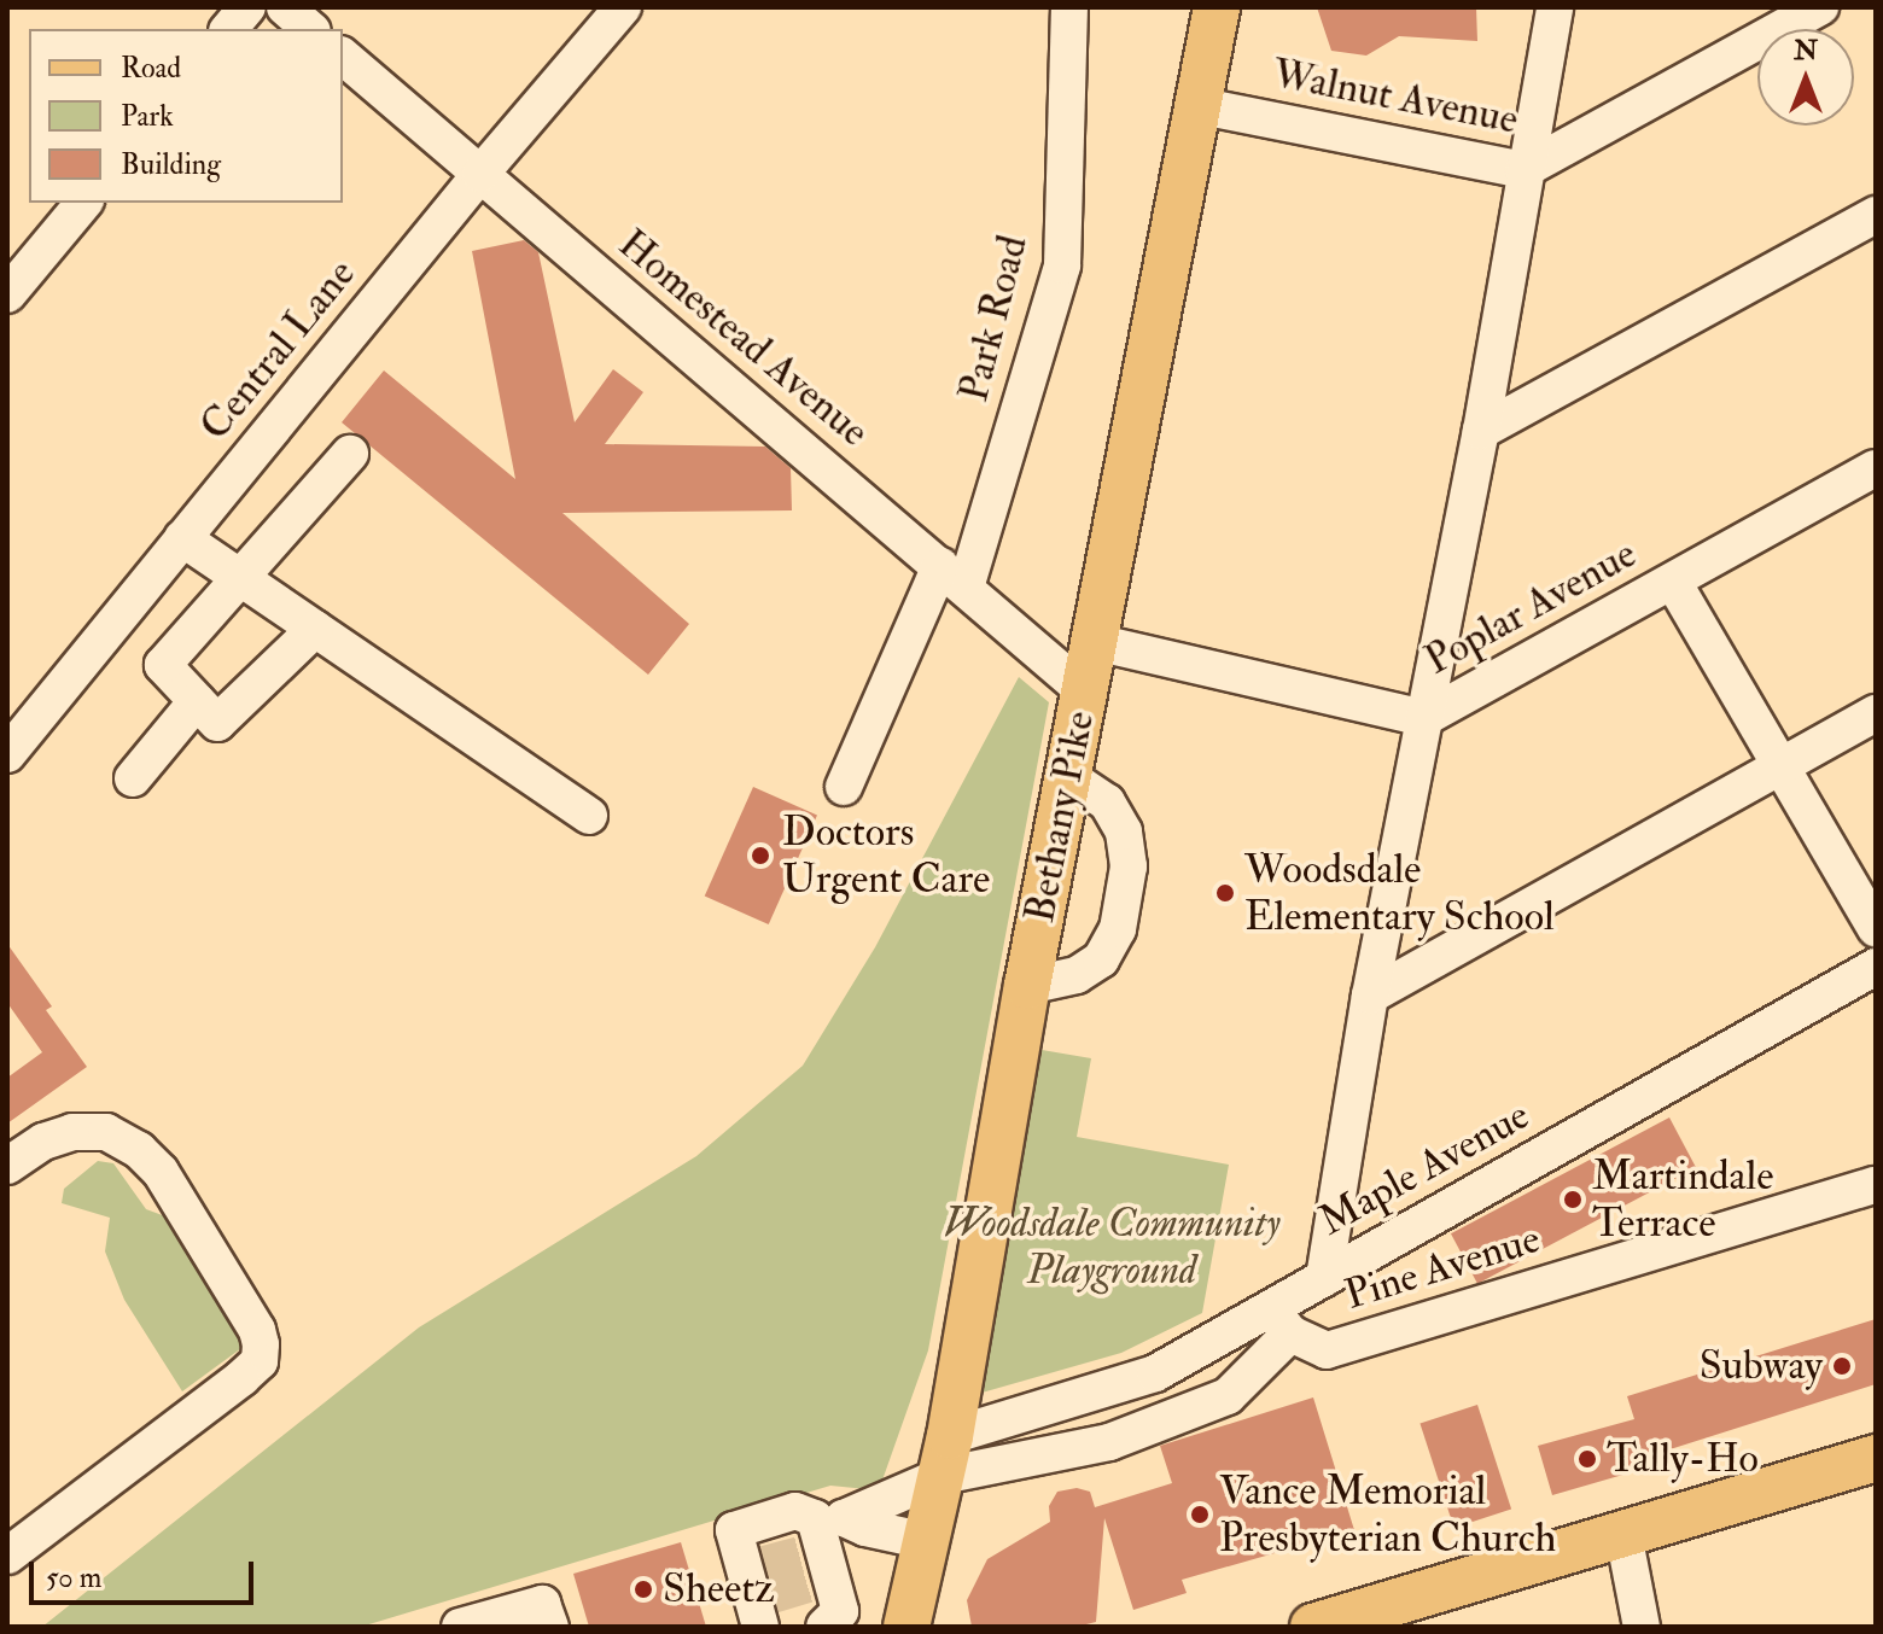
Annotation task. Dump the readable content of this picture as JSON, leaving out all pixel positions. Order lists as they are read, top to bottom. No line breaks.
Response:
{"streets":{"main road":["Bethany Pike"],"street":["Walnut Avenue","Park Road","Homestead Avenue","Central Lane","Poplar Avenue","Maple Avenue","Pine Avenue"]},"crossings":[["Walnut Avenue","Bethany Pike"],["Park Road","Homestead Avenue"],["Homestead Avenue","Central Lane"],["Homestead Avenue","Bethany Pike"],["Poplar Avenue","Bethany Pike"],["Bethany Pike","Maple Avenue"],["Maple Avenue","Pine Avenue"]],"parks":["Woodsdale Community Playground"],"places":["Doctors Urgent Care","Woodsdale Elementary School","Martindale Terrace","Subway","Tally-Ho","Vance Memorial Presbyterian Church","Sheetz"],"legend":["Road","Park","Building"],"scale_bar":"50 m","north":"top"}
